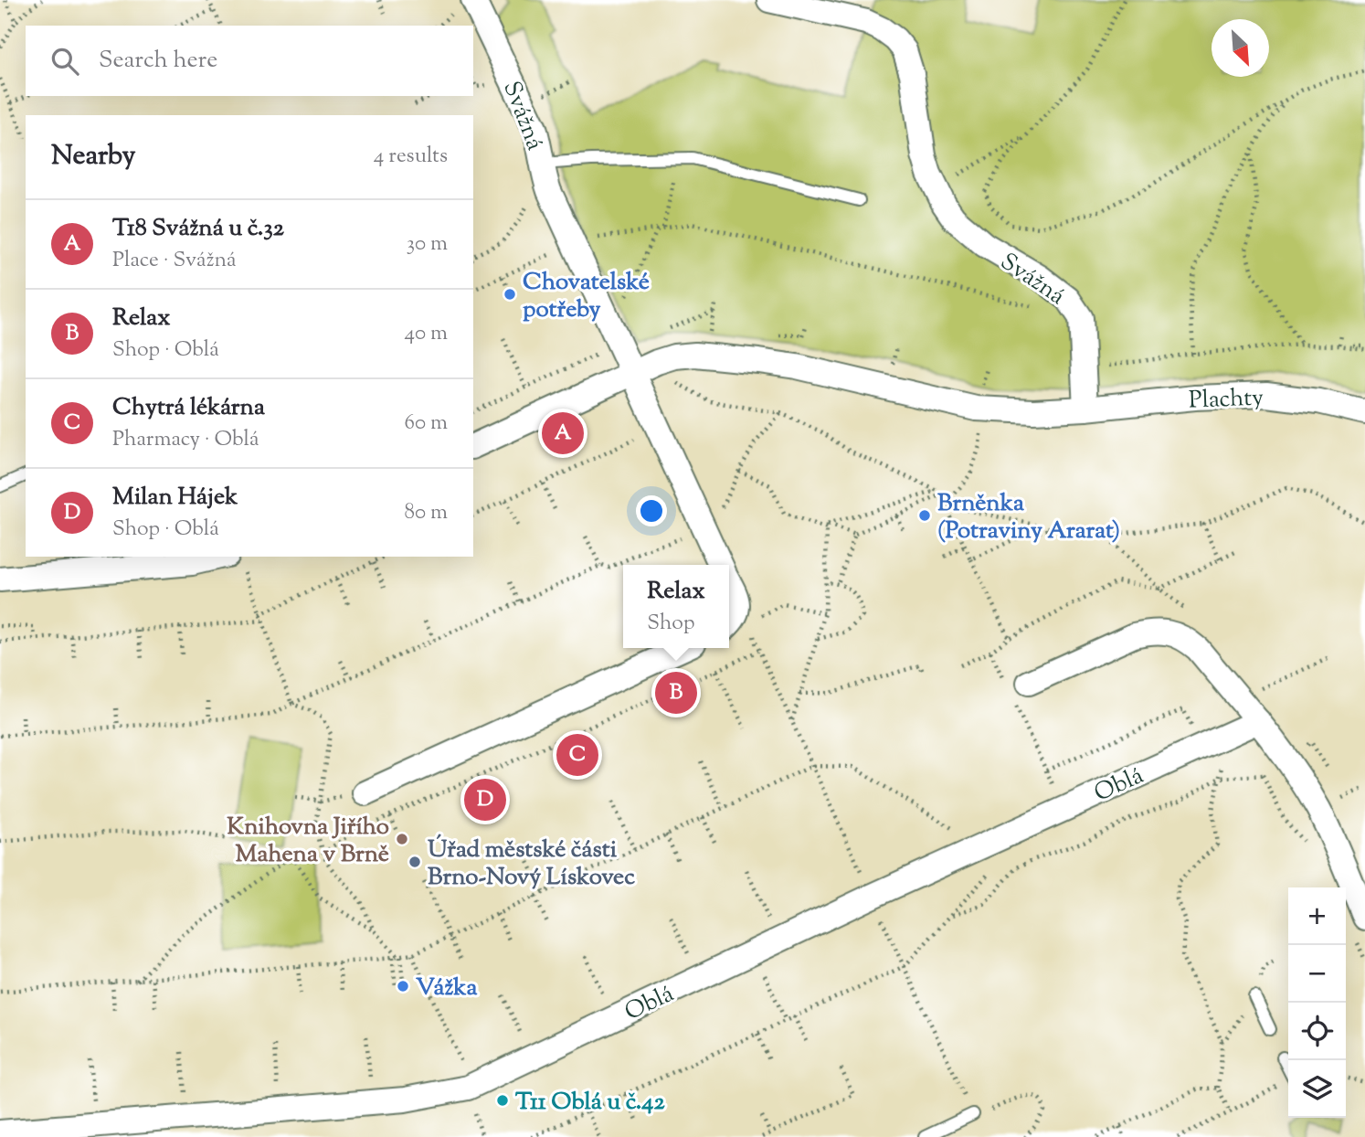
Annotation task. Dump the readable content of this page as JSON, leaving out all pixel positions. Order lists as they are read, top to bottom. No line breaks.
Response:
{"streets":{"street":["Svážná","Plachty","Oblá"]},"crossings":[["Svážná","Plachty"]],"places":["Chovatelské potřeby","Brněnka (Potraviny Ararat)","Knihovna Jiřího Mahena v Brně","Úřad městské části Brno-Nový Lískovec","Vážka","T11 Oblá u č.42"],"north":"bottom right","page":{"search":"Search here","heading":["Nearby","4 results"],"list":[{"mark":"A","name":"T18 Svážná u č.32","note":"Place · Svážná","value":"30 m"},{"mark":"B","name":"Relax","note":"Shop · Oblá","value":"40 m"},{"mark":"C","name":"Chytrá lékárna","note":"Pharmacy · Oblá","value":"60 m"},{"mark":"D","name":"Milan Hájek","note":"Shop · Oblá","value":"80 m"}],"pins":["A","B","C","D"],"popup":["Relax","Shop"],"map_buttons":["+","−"]}}
